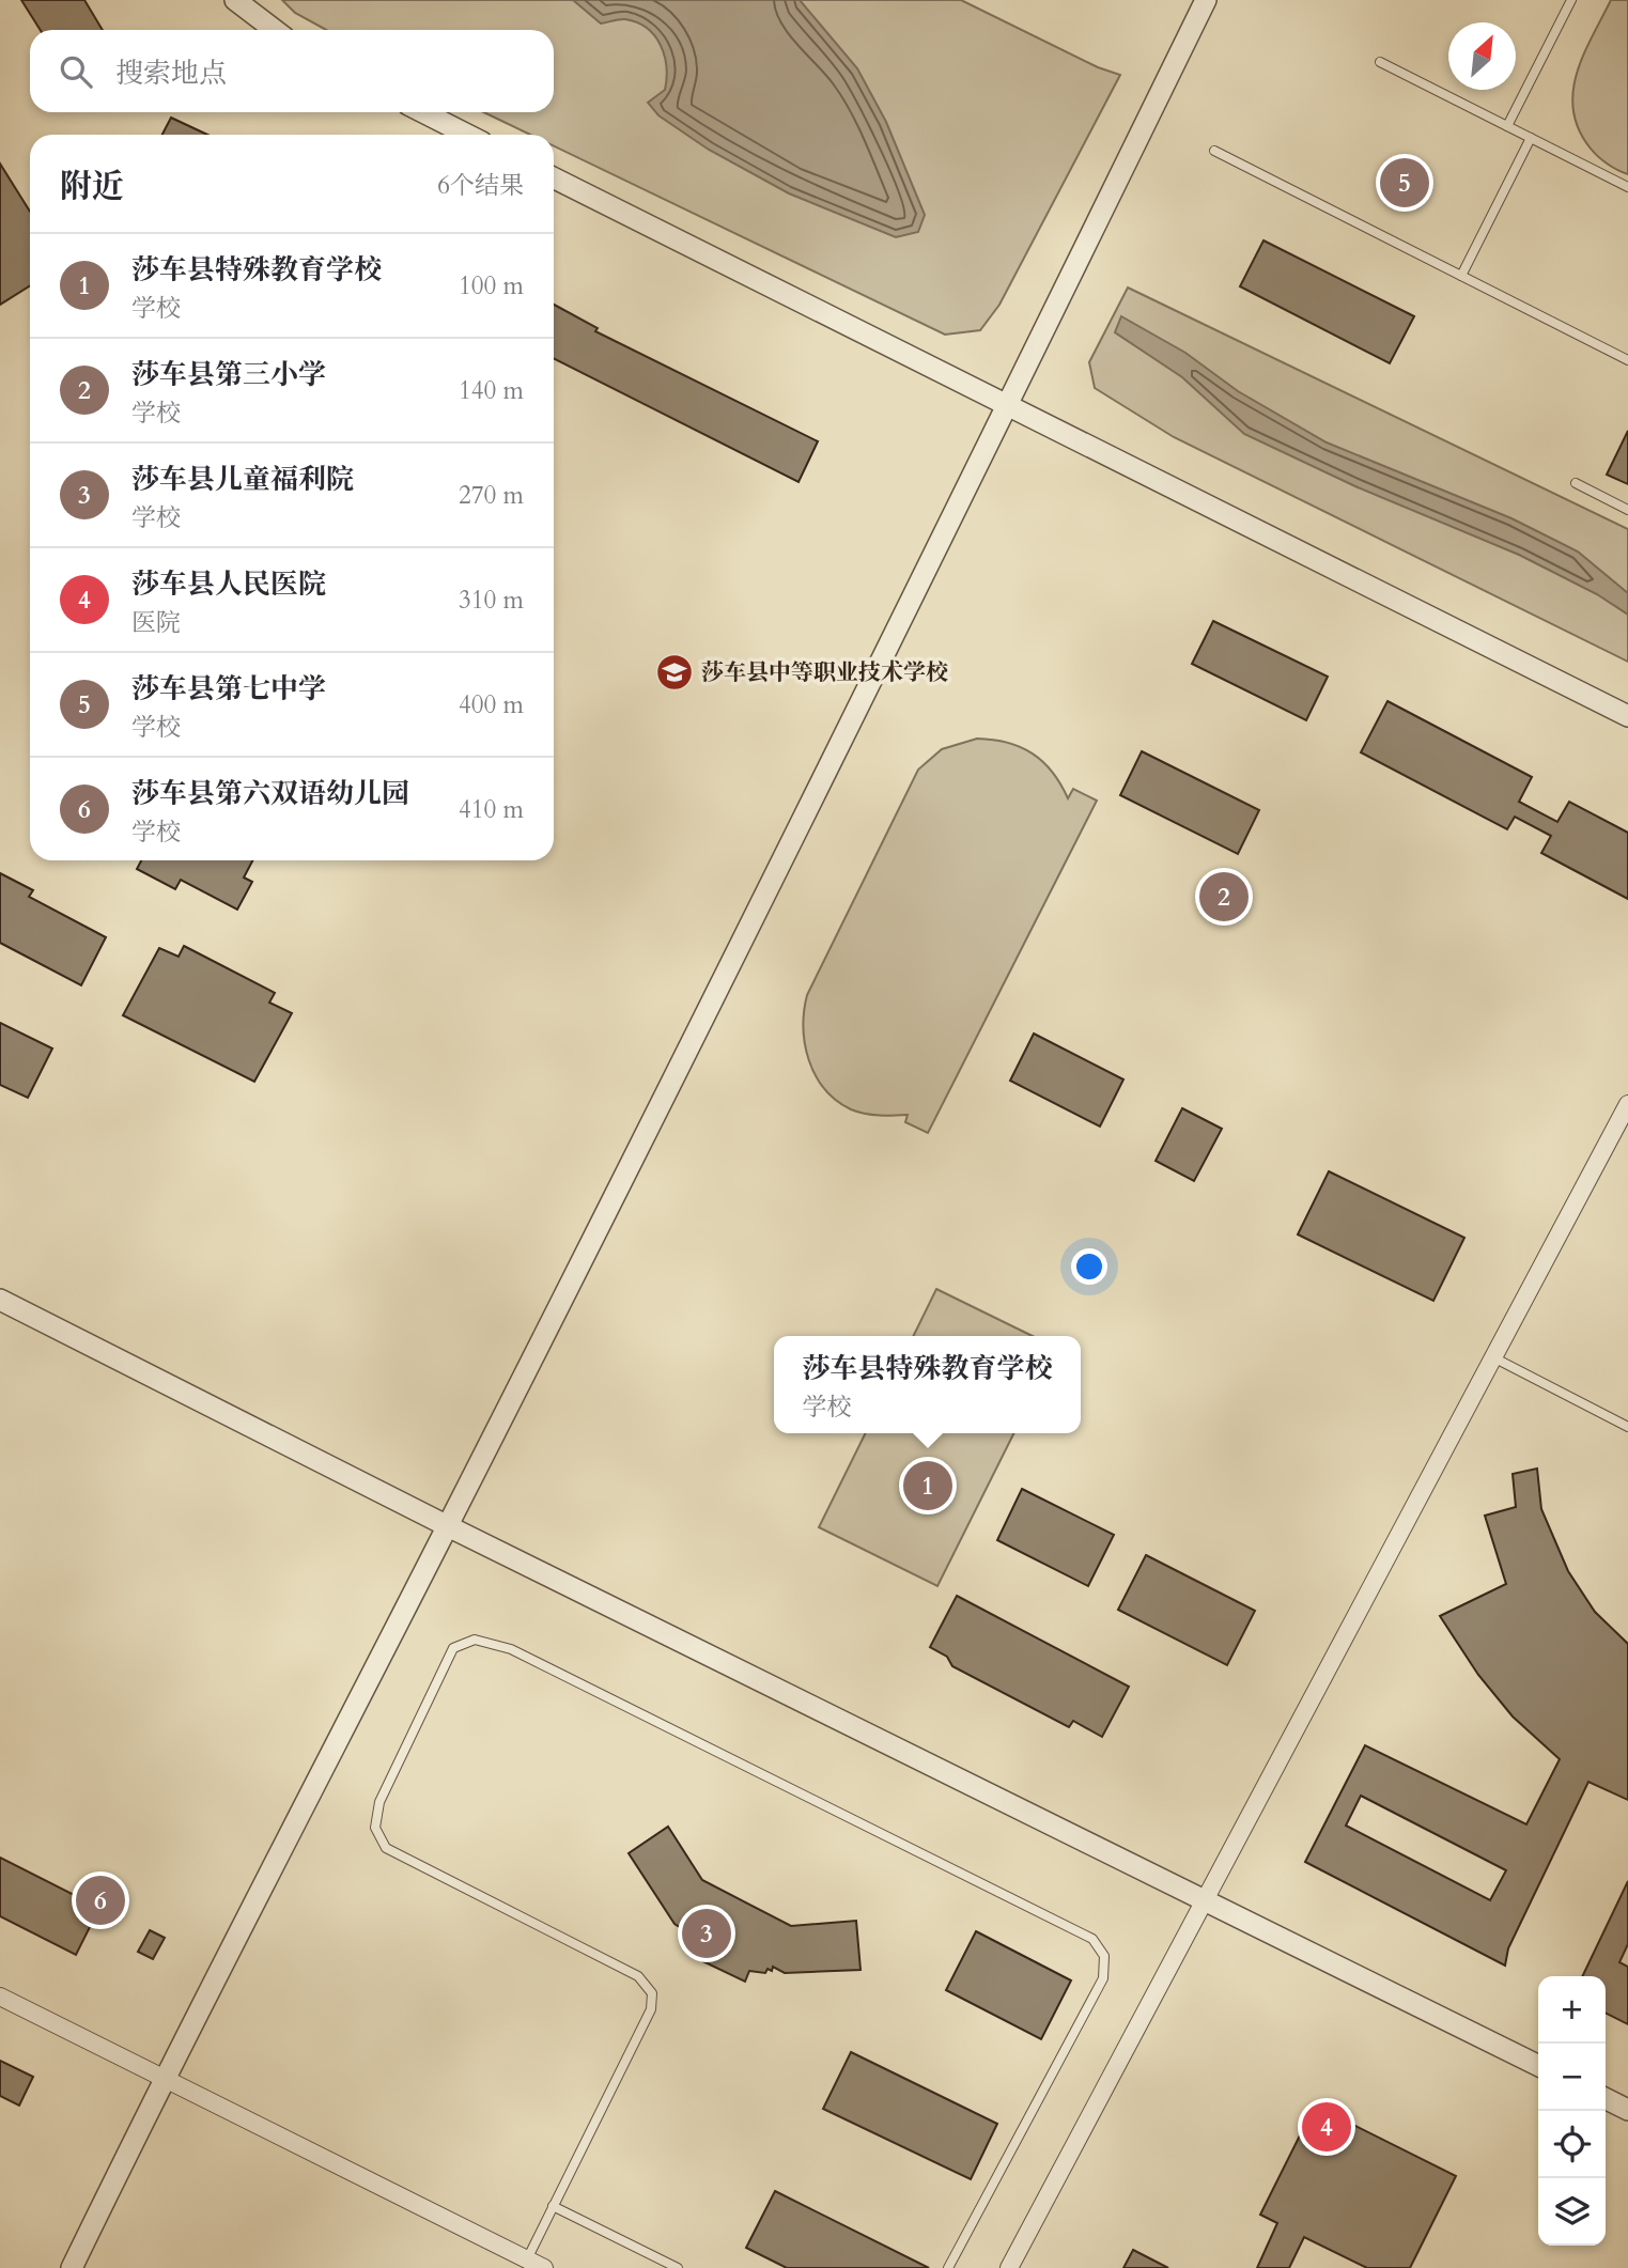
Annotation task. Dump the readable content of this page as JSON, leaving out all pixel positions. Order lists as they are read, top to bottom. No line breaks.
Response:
{"places":{"school or university":["莎车县中等职业技术学校"]},"north":"top right","page":{"search":"搜索地点","heading":["附近","6个结果"],"pins":["5","2","1","6","3","4"],"list":[{"mark":"1","name":"莎车县特殊教育学校","note":"学校","value":"100 m"},{"mark":"2","name":"莎车县第三小学","note":"学校","value":"140 m"},{"mark":"3","name":"莎车县儿童福利院","note":"学校","value":"270 m"},{"mark":"4","name":"莎车县人民医院","note":"医院","value":"310 m"},{"mark":"5","name":"莎车县第七中学","note":"学校","value":"400 m"},{"mark":"6","name":"莎车县第六双语幼儿园","note":"学校","value":"410 m"}],"popup":["莎车县特殊教育学校","学校"],"map_buttons":["+","−"]}}
